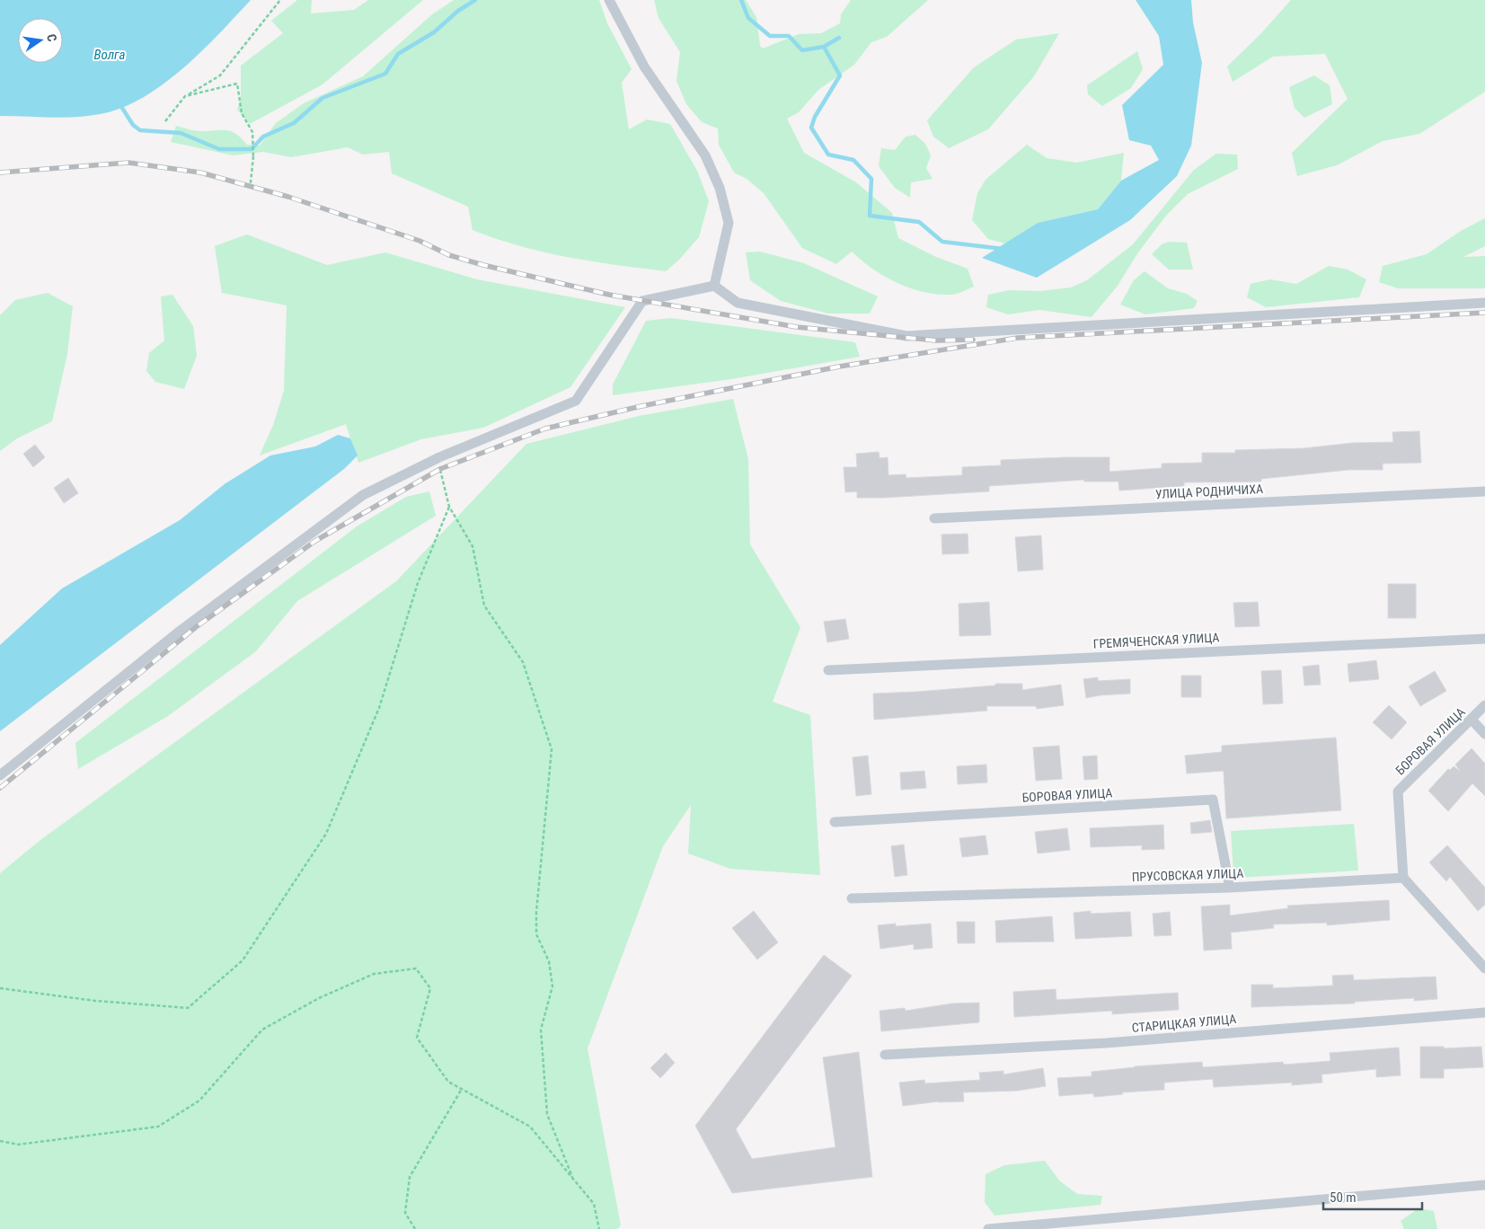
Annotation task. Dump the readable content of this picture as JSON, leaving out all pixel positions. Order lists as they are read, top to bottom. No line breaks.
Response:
{"streets":{"street":["УЛИЦА РОДНИЧИХА","ГРЕМЯЧЕНСКАЯ УЛИЦА","БОРОВАЯ УЛИЦА","ПРУСОВСКАЯ УЛИЦА","СТАРИЦКАЯ УЛИЦА"]},"crossings":[["БОРОВАЯ УЛИЦА","ПРУСОВСКАЯ УЛИЦА"]],"water":["Волга"],"scale_bar":"50 m","north":"right"}
